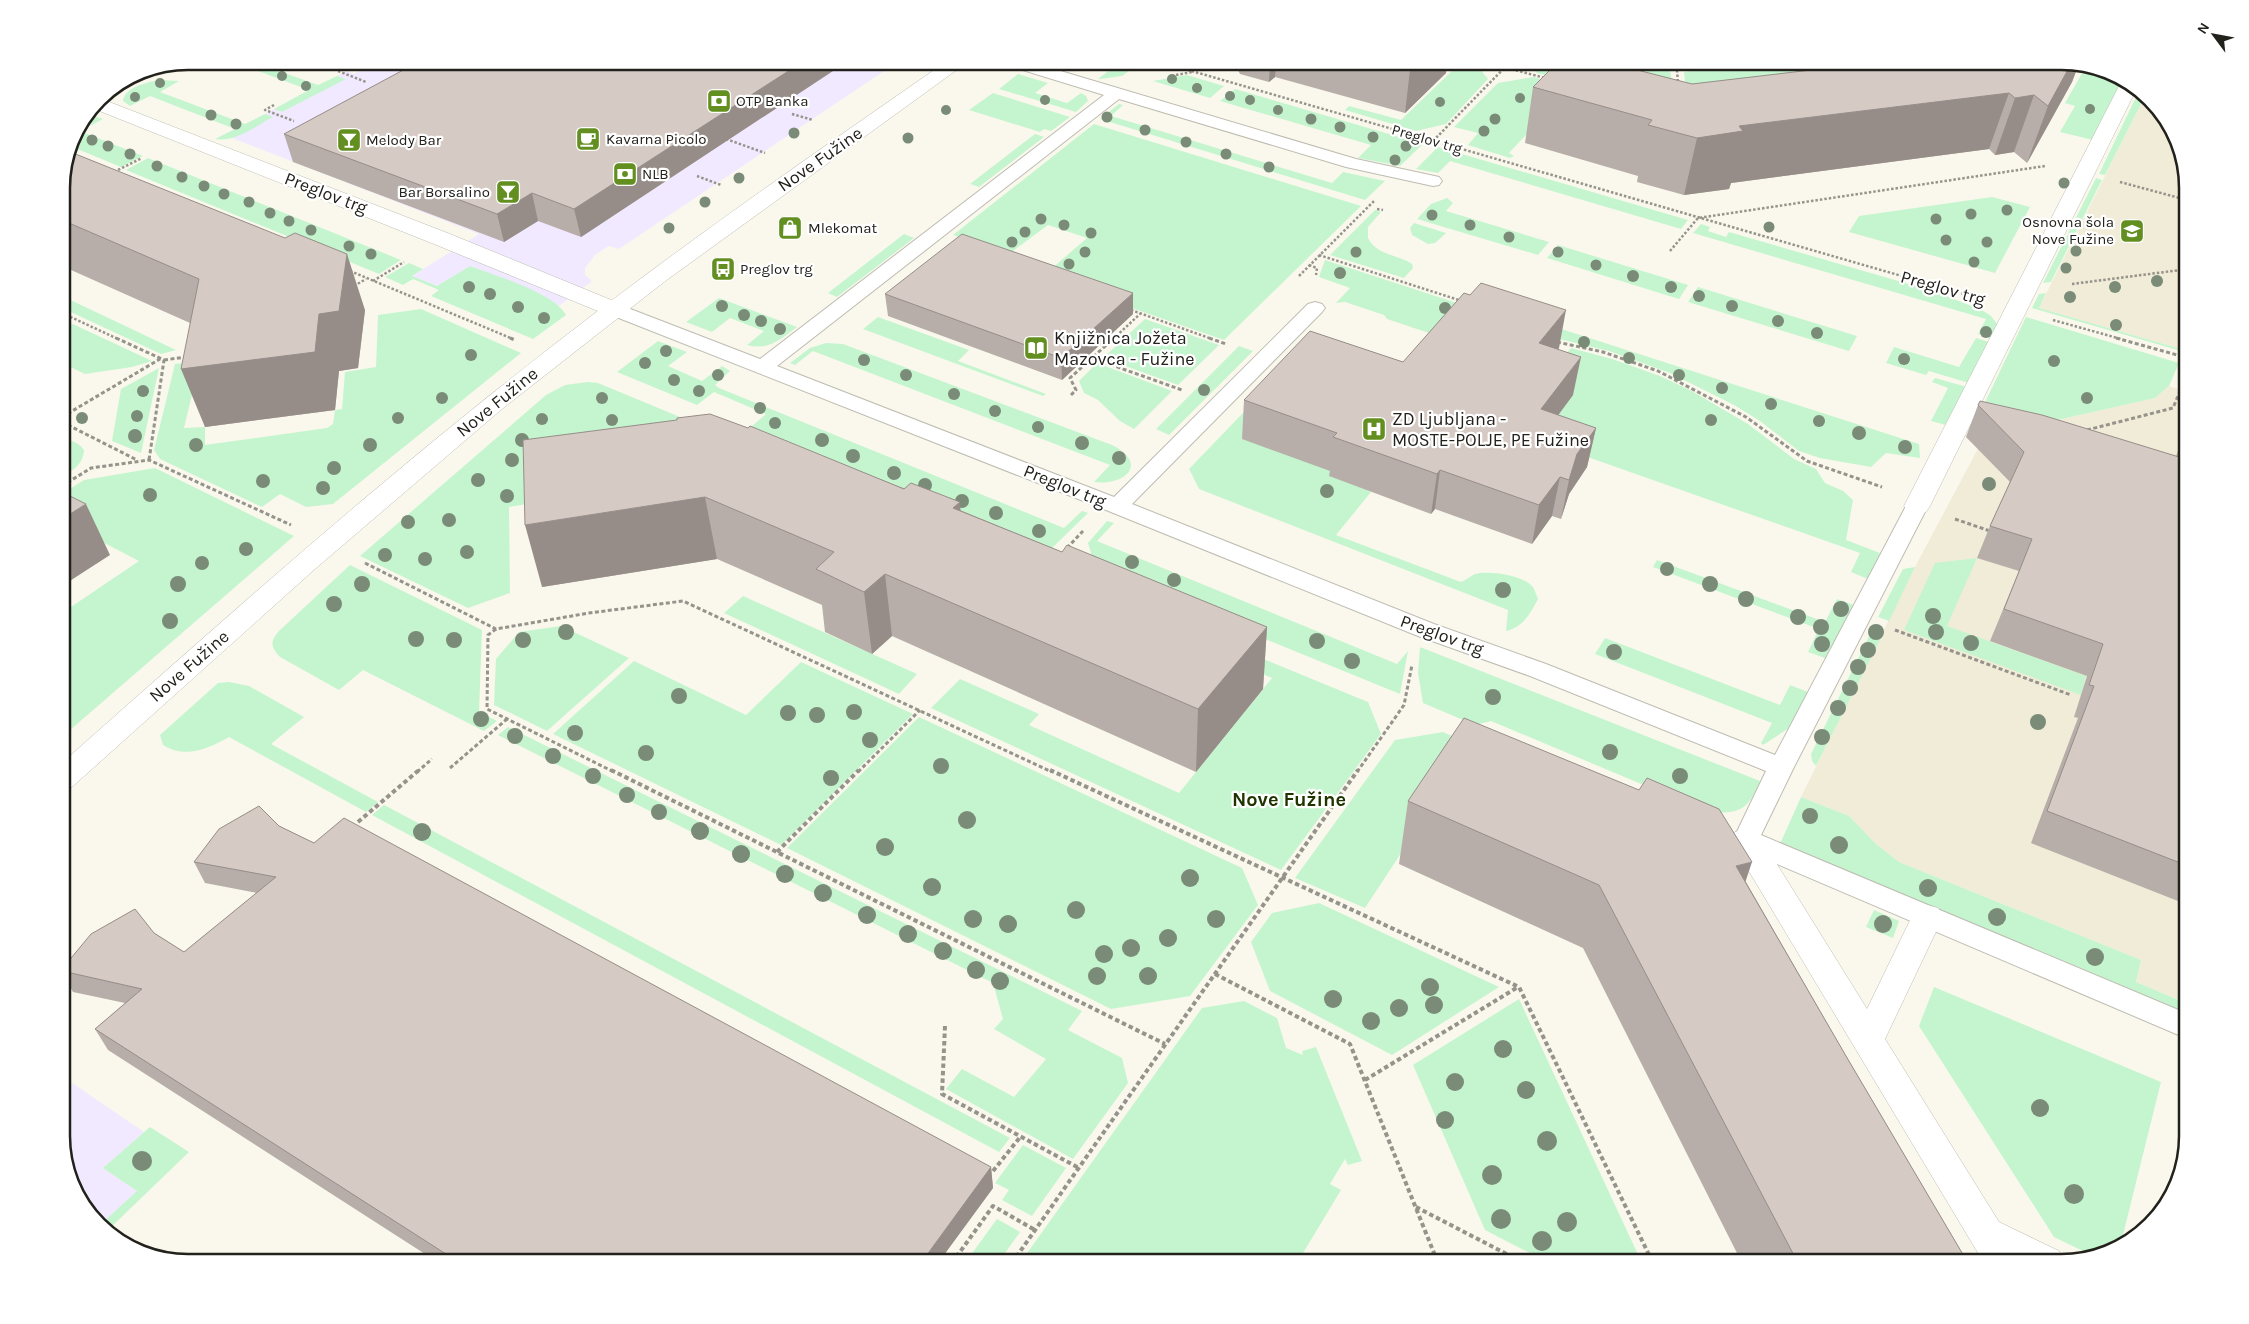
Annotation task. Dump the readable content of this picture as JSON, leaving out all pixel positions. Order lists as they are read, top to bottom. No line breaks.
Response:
{"streets":{"street":["Preglov trg","Nove Fužine"]},"crossings":[["Preglov trg","Nove Fužine"]],"districts":["Nove Fužine"],"places":{"bank":["OTP Banka","NLB"],"cafe":["Kavarna Picolo"],"bar":["Melody Bar","Bar Borsalino"],"shop":["Mlekomat"],"school or university":["Osnovna šola Nove Fužine"],"bus stop":["Preglov trg"],"library":["Knjižnica Jožeta Mazovca - Fužine"],"hospital":["ZD Ljubljana - MOSTE-POLJE, PE Fužine"]},"north":"top left"}
